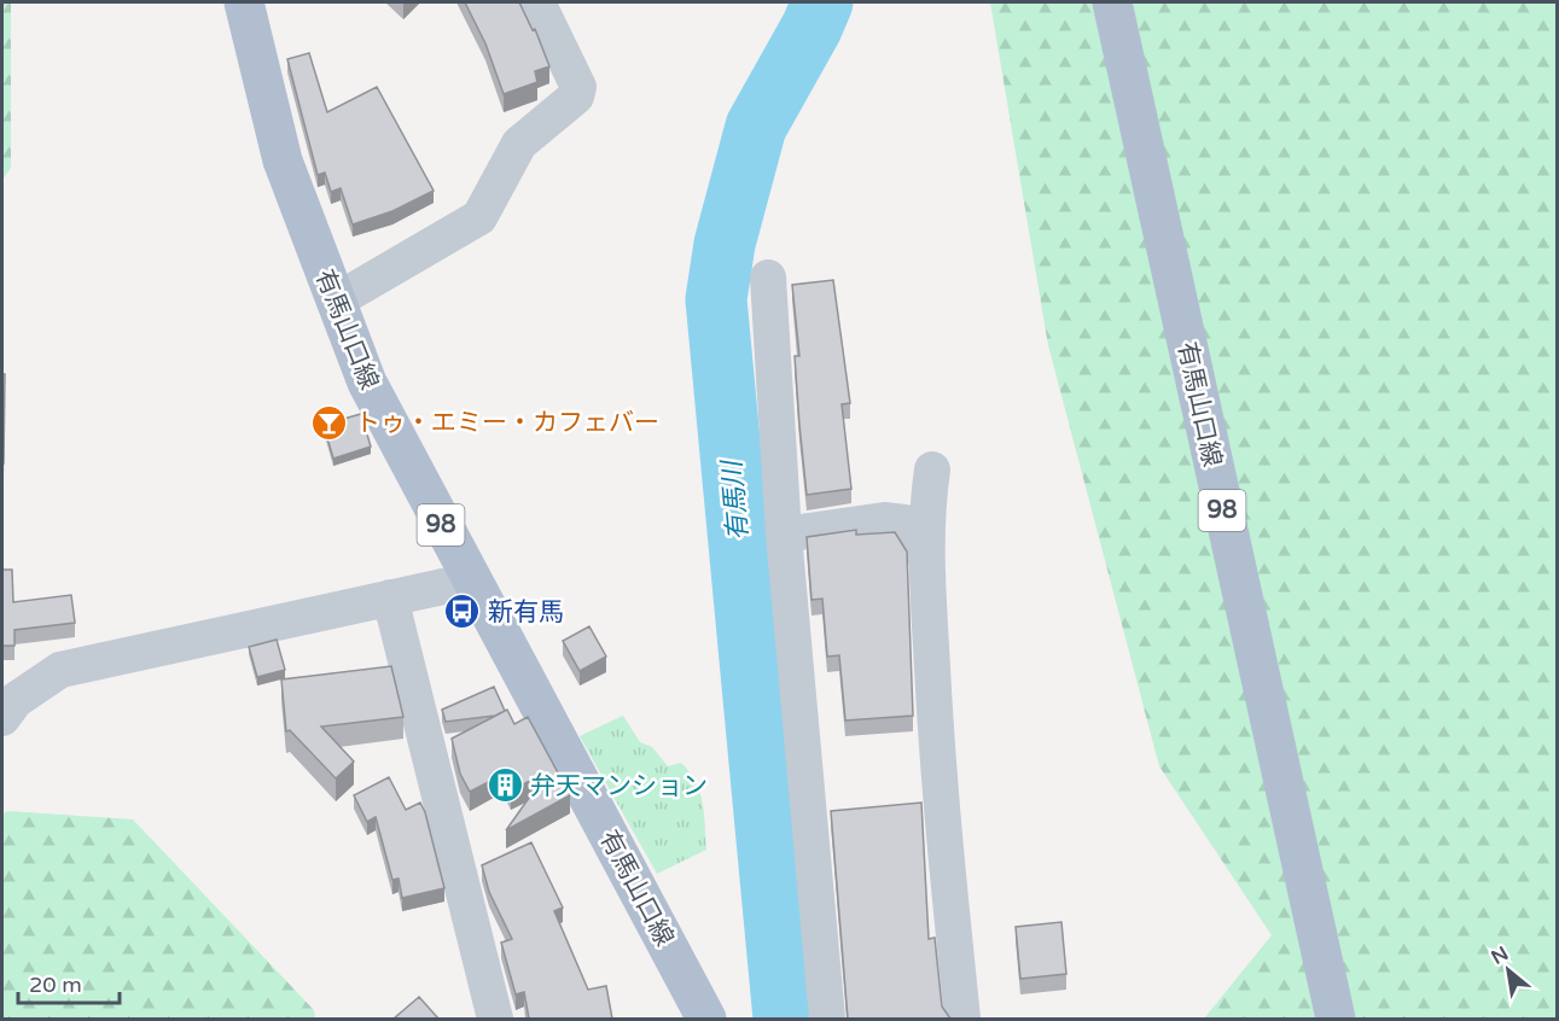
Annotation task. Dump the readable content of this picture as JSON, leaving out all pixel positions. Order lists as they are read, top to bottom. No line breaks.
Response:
{"streets":{"main road":["有馬山口線","98"]},"water":["有馬川"],"places":{"bar":["トゥ・エミー・カフェバー"],"bus stop":["新有馬"],"building":["弁天マンション"]},"scale_bar":"20 m","north":"top left"}
